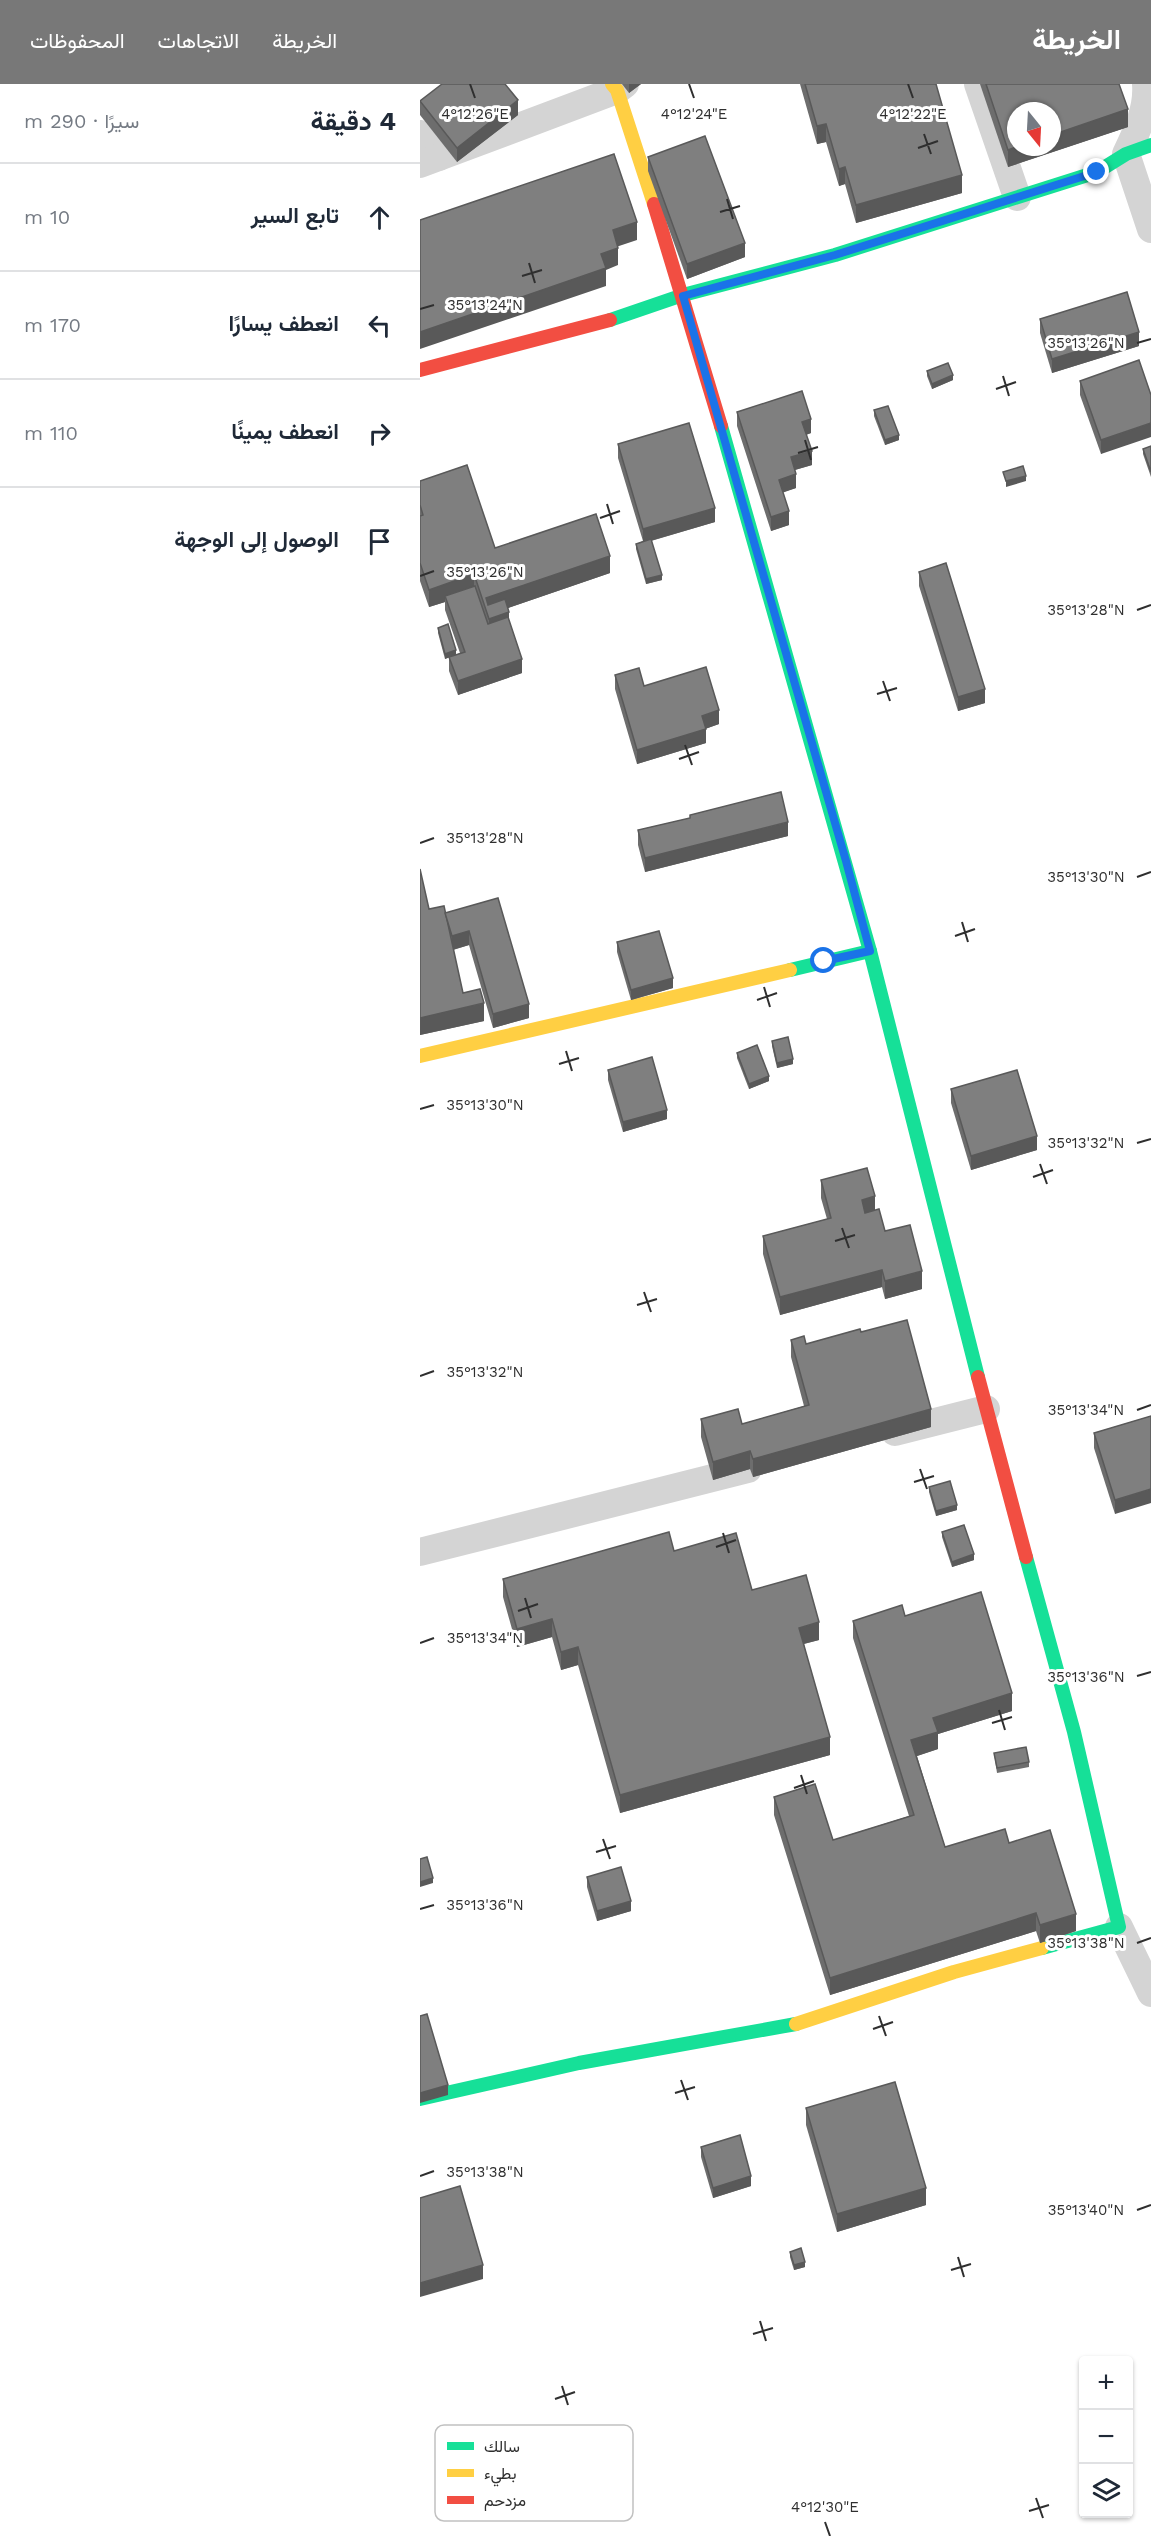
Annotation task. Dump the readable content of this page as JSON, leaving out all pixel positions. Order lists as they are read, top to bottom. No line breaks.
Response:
{"legend":["سالك","بطيء","مزدحم"],"north":"bottom","page":{"header":"الخريطة","nav":["الخريطة","الاتجاهات","المحفوظات"],"heading":["4 دقيقة","سيرًا · 290 m"],"list":[["تابع السير","10 m"],["انعطف يسارًا","170 m"],["انعطف يمينًا","110 m"],"الوصول إلى الوجهة"],"map_buttons":["+","−"]},"coordinates":["4°12'26\"E","4°12'24\"E","4°12'22\"E","35°13'24\"N","35°13'26\"N","35°13'28\"N","35°13'30\"N","35°13'32\"N","35°13'34\"N","35°13'36\"N","35°13'38\"N","35°13'40\"N","4°12'30\"E"]}
